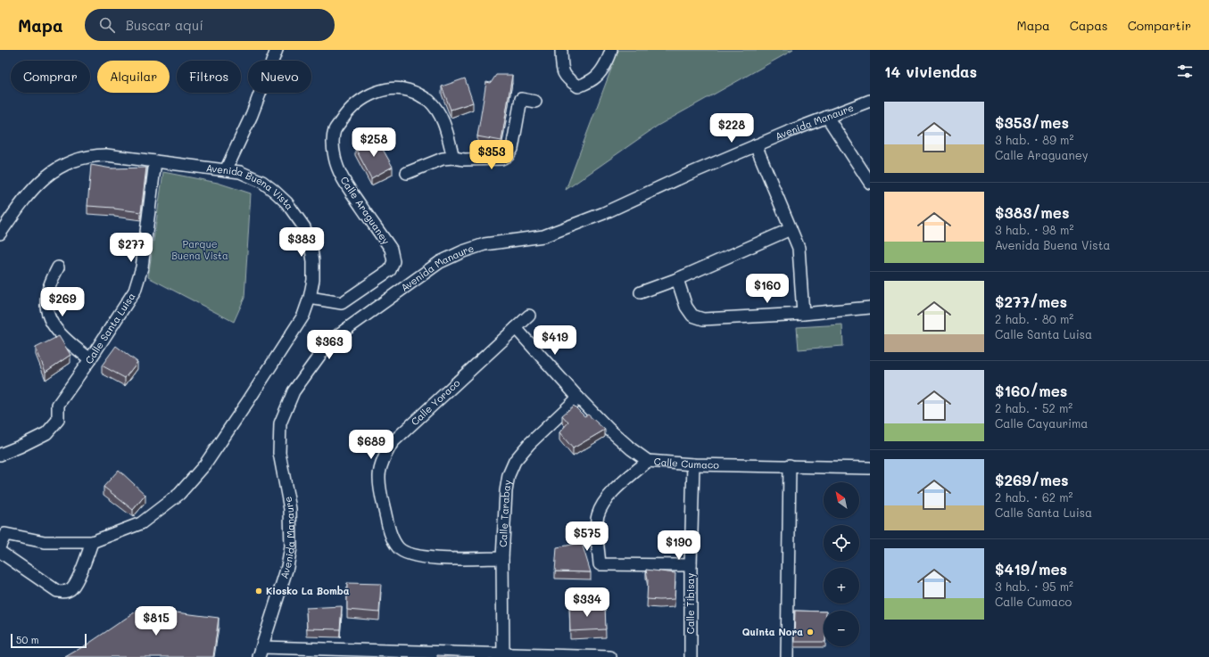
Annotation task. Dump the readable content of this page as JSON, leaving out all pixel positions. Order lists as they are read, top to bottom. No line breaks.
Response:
{"streets":{"street":["Avenida Manaure","Avenida Buena Vista","Calle Araguaney","Calle Santa Luisa","Calle Yoraco","Calle Cumaco","Calle Tarabay","Calle Tibisay"]},"crossings":[["Avenida Buena Vista","Calle Araguaney"],["Avenida Buena Vista","Calle Santa Luisa"],["Calle Yoraco","Calle Cumaco"],["Calle Yoraco","Calle Tarabay"],["Calle Cumaco","Calle Tarabay"],["Calle Cumaco","Calle Tibisay"]],"parks":["Parque Buena Vista"],"places":["Kiosko La Bomba","Quinta Nora"],"scale_bar":"50 m","north":"top left","page":{"header":"Mapa","search":"Buscar aquí","nav":["Mapa","Capas","Compartir"],"heading":"14 viviendas","chip":["Comprar","Alquilar","Filtros","Nuevo"],"list":[{"name":"$353/mes","note":"3 hab. · 89 m² · Calle Araguaney"},{"name":"$383/mes","note":"3 hab. · 98 m² · Avenida Buena Vista"},{"name":"$277/mes","note":"2 hab. · 80 m² · Calle Santa Luisa"},{"name":"$160/mes","note":"2 hab. · 52 m² · Calle Cayaurima"},{"name":"$269/mes","note":"2 hab. · 62 m² · Calle Santa Luisa"},{"name":"$419/mes","note":"3 hab. · 95 m² · Calle Cumaco"}],"price":["$228","$258","$353","$383","$277","$160","$269","$419","$363","$689","$575","$190","$334","$815"],"map_buttons":["+","−"],"scale":"50 m"}}
